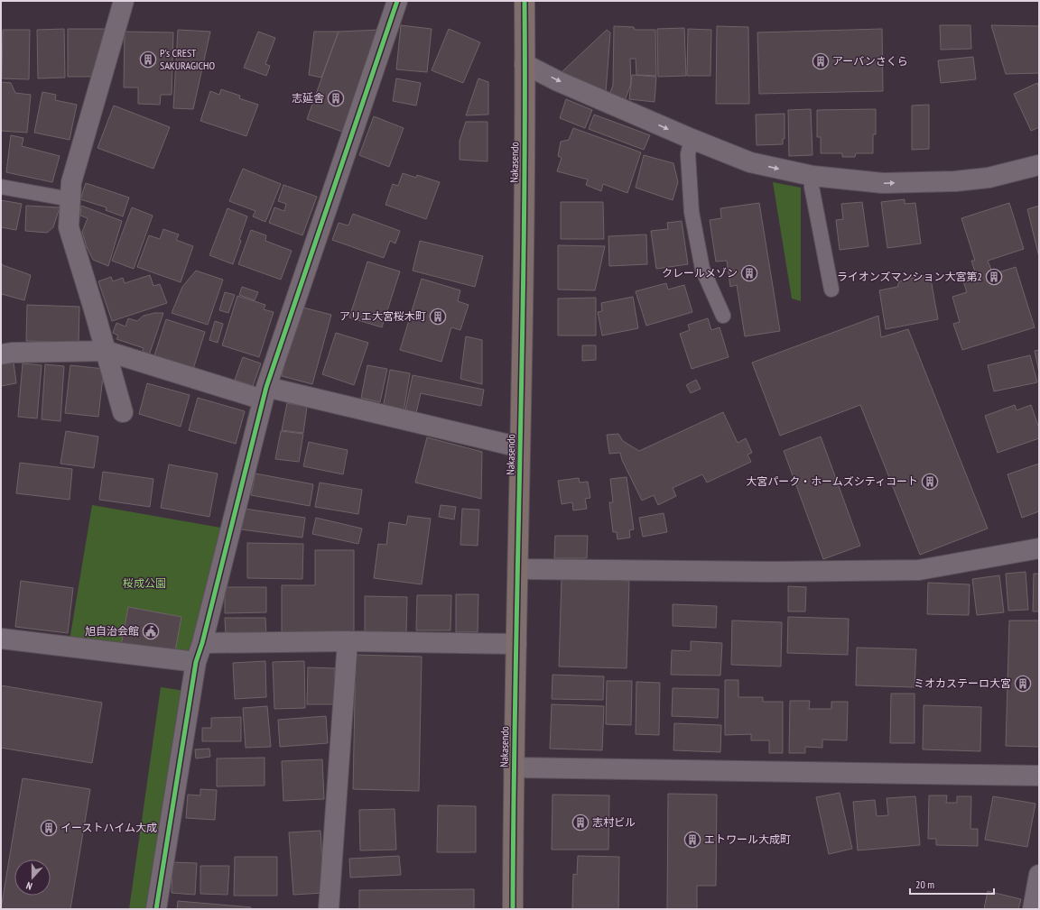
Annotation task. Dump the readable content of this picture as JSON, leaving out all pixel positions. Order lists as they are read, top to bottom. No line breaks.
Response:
{"streets":{"highway":["Nakasendo"]},"parks":["桜成公園"],"places":{"building":["P's CREST SAKURAGICHO","アーバンさくら","志延舎","クレールメゾン","ライオンズマンション大宮第2","アリエ大宮桜木町","大宮パーク・ホームズシティコート","ミオカステーロ大宮","志村ビル","イーストハイム大成","エトワール大成町"],"public building":["旭自治会館"]},"scale_bar":"20 m","north":"bottom"}
